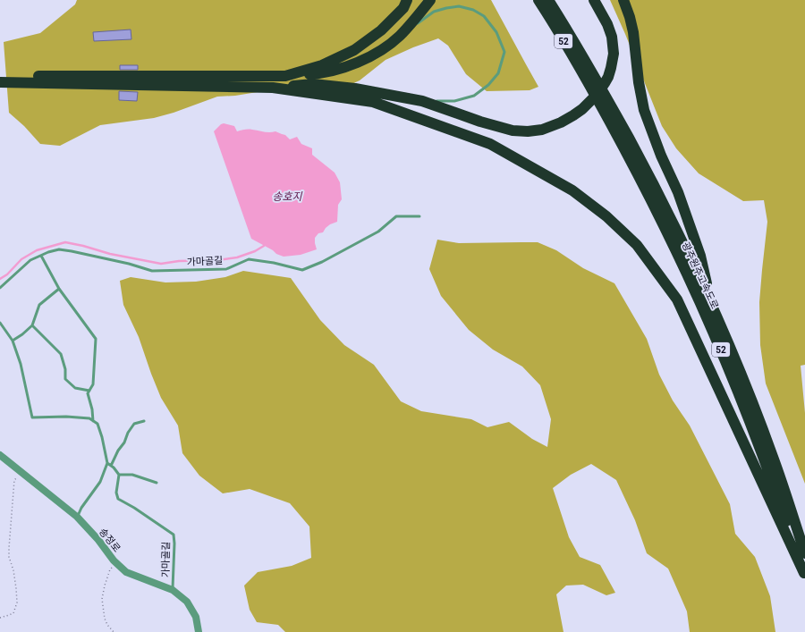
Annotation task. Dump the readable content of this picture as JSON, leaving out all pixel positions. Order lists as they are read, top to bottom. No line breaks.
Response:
{"streets":{"highway":["52","광주원주고속도로"],"street":["송정로"],"lane":["가마골길"]},"crossings":[["가마골길","송정로"]],"water":["송호지"]}
